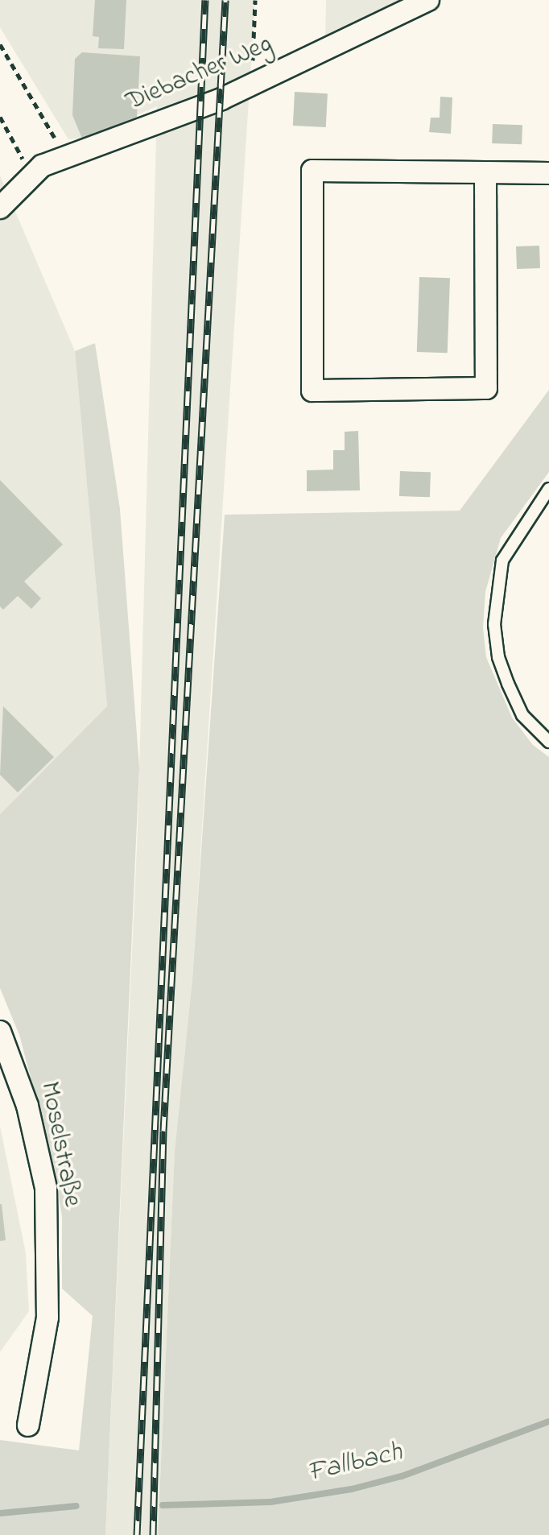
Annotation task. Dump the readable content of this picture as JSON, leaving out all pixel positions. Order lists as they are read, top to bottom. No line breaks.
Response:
{"streets":{"street":["Diebacher Weg","Moselstraße"]},"water":["Fallbach"]}
